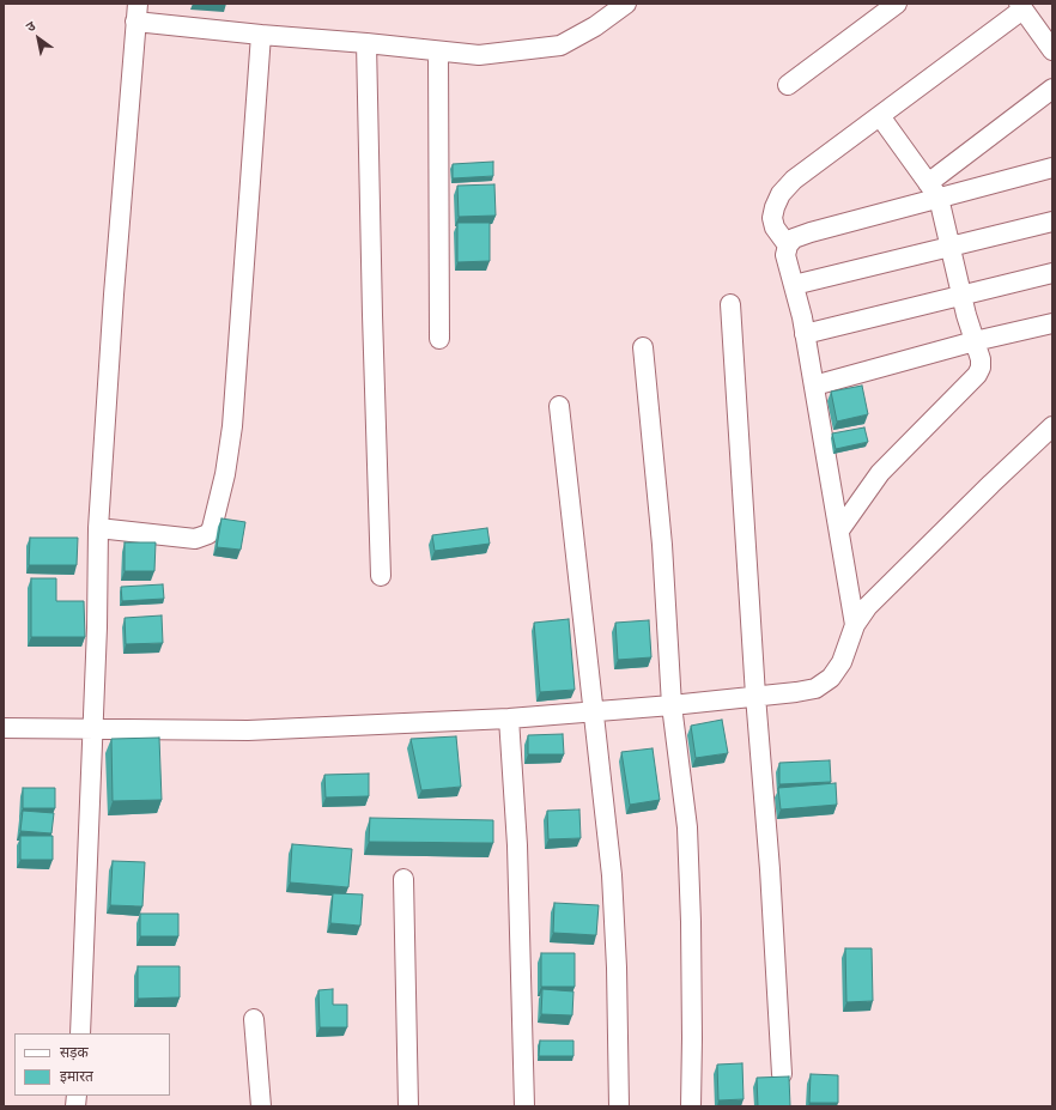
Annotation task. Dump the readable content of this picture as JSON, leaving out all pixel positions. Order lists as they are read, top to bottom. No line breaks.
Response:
{"legend":["सड़क","इमारत"],"north":"top left"}
